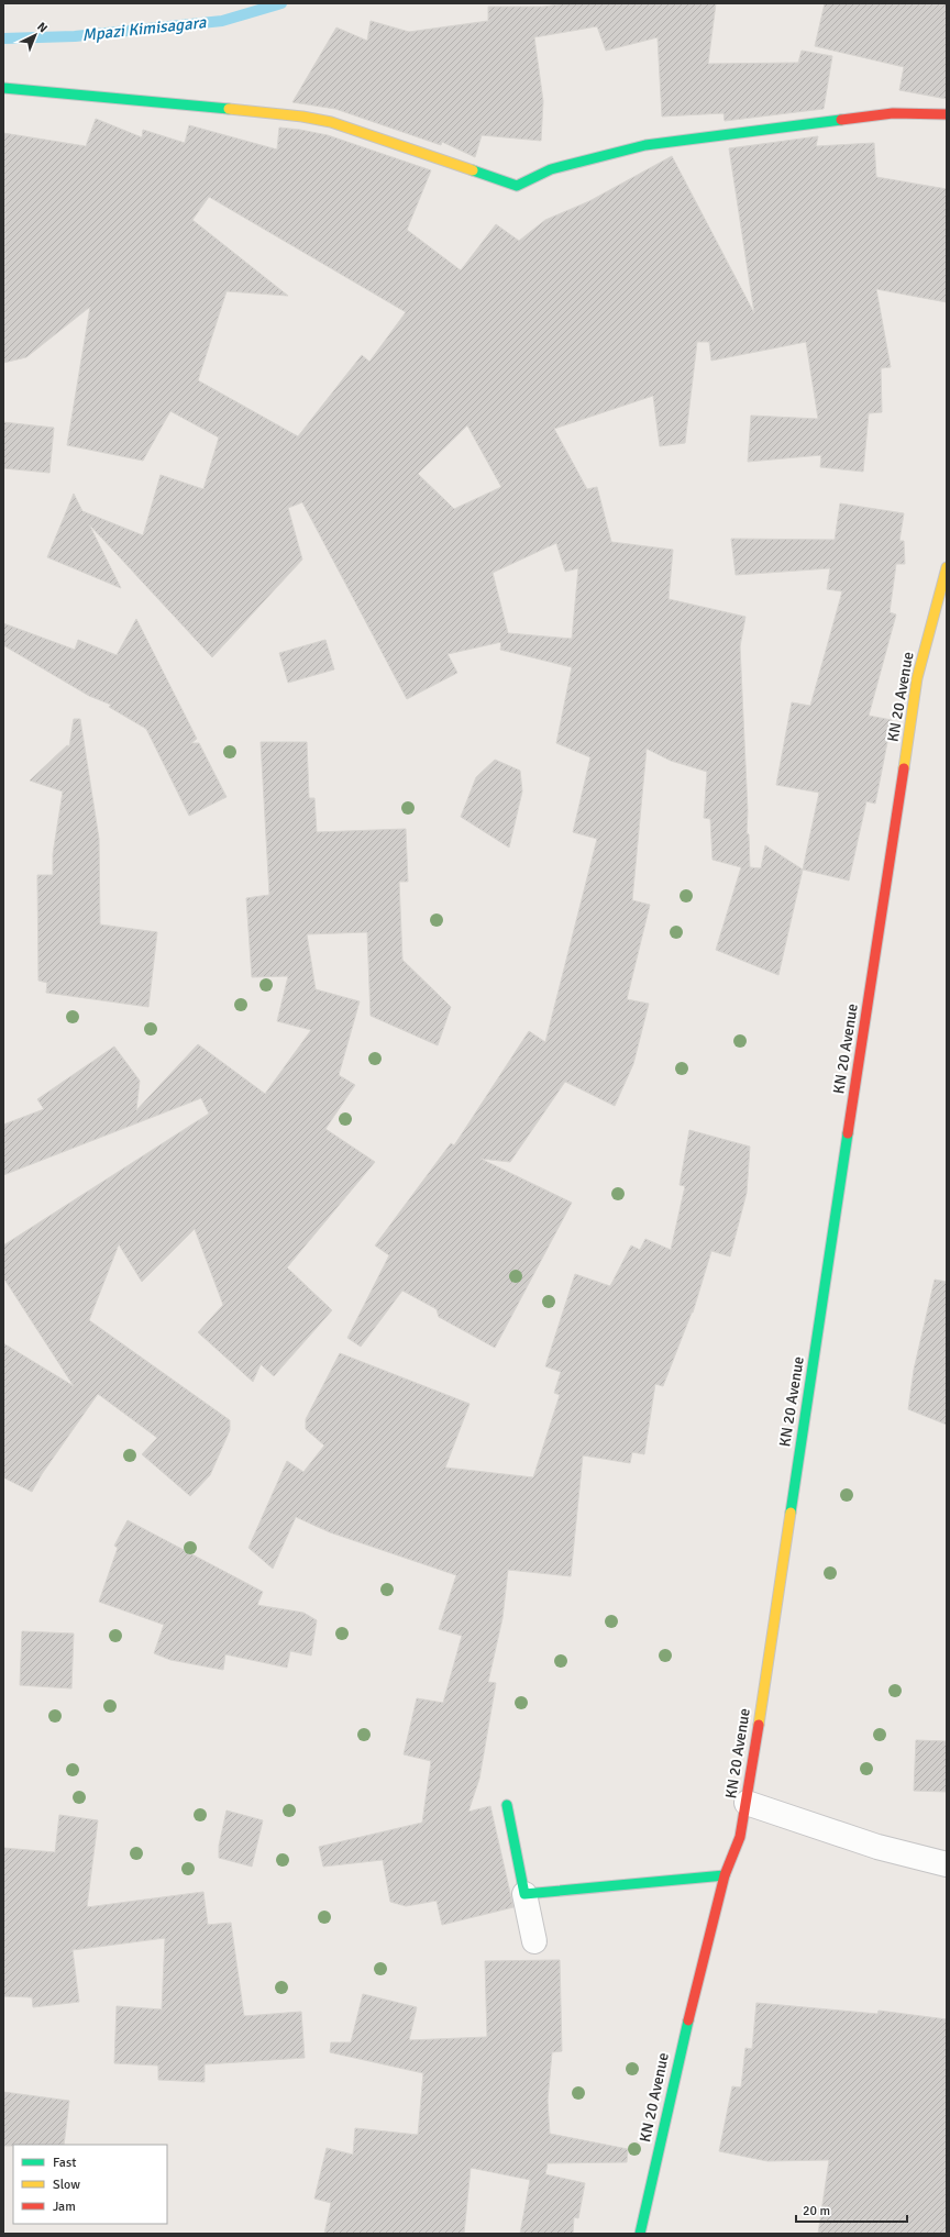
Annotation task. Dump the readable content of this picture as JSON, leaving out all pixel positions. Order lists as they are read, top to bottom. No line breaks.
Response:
{"streets":{"main road":["KN 20 Avenue"]},"water":["Mpazi Kimisagara"],"legend":["Fast","Slow","Jam"],"scale_bar":"20 m","north":"top right"}
